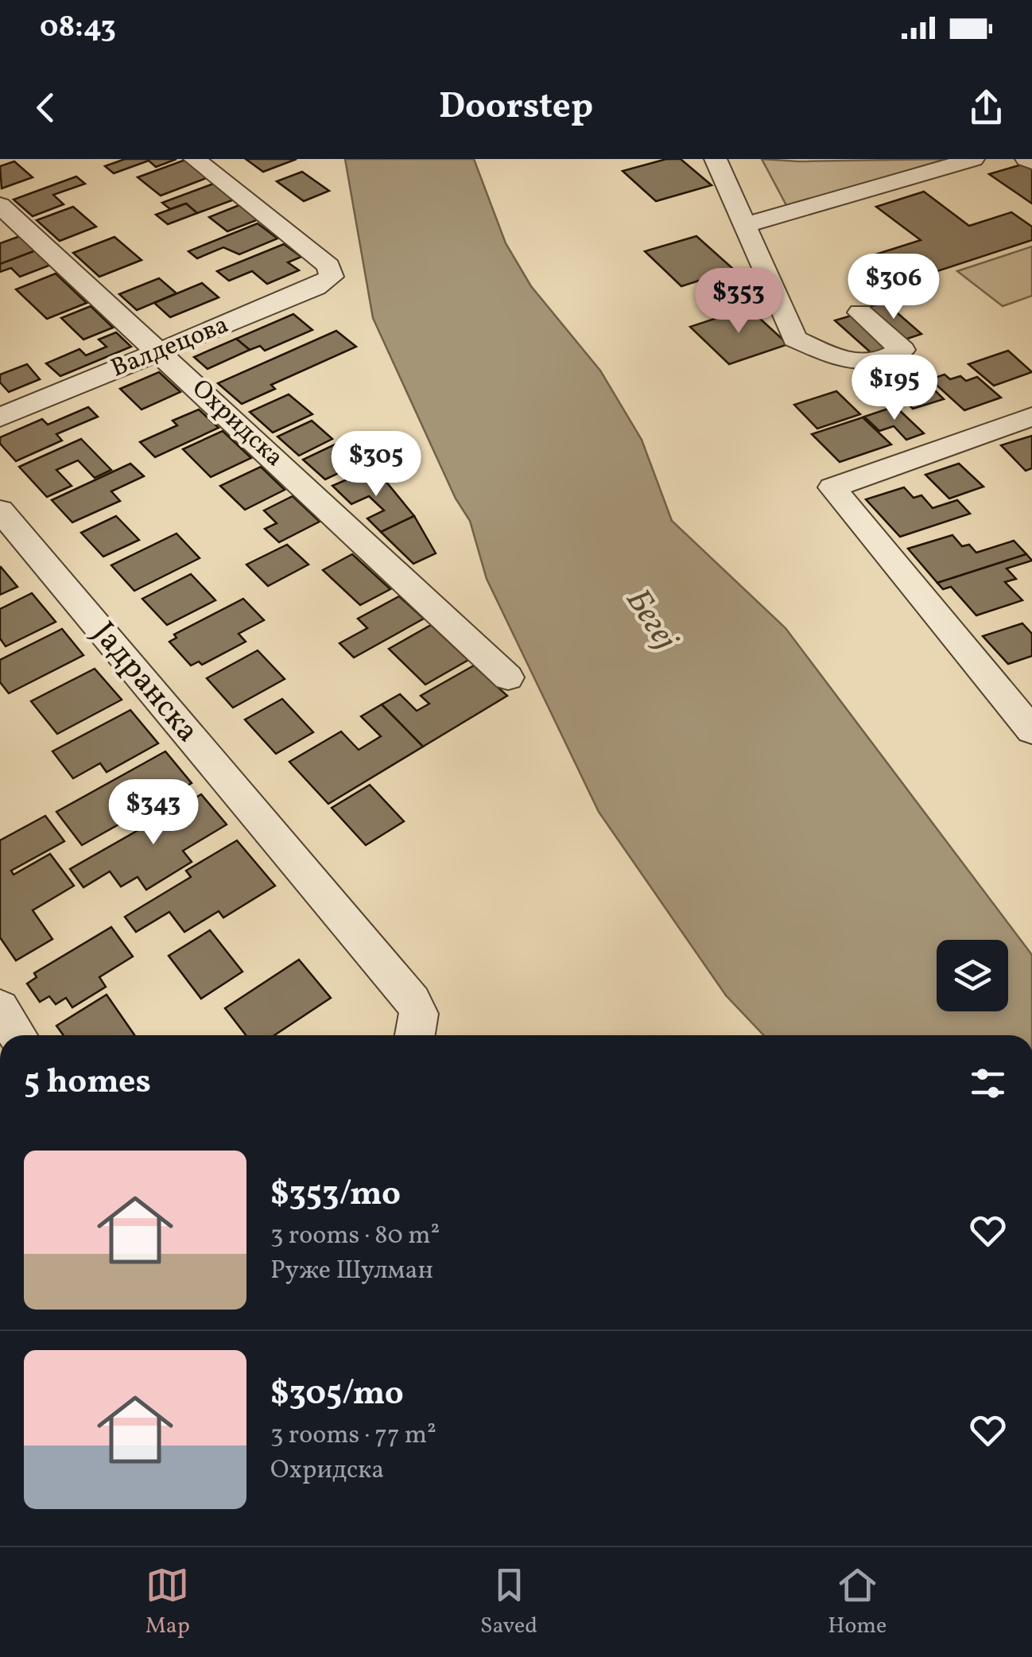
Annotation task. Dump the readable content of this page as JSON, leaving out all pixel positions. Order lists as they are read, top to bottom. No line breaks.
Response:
{"streets":{"street":["Валдецова","Охридска","Јадранска"]},"crossings":[["Валдецова","Охридска"]],"water":["Бегеј"],"page":{"status":"08:43","header":"Doorstep","price":["$306","$353","$195","$305","$343"],"heading":"5 homes","list":[{"name":"$353/mo","note":"3 rooms · 80 m² · Руже Шулман"},{"name":"$305/mo","note":"3 rooms · 77 m² · Охридска"}],"tabs":["Map","Saved","Home"]}}
